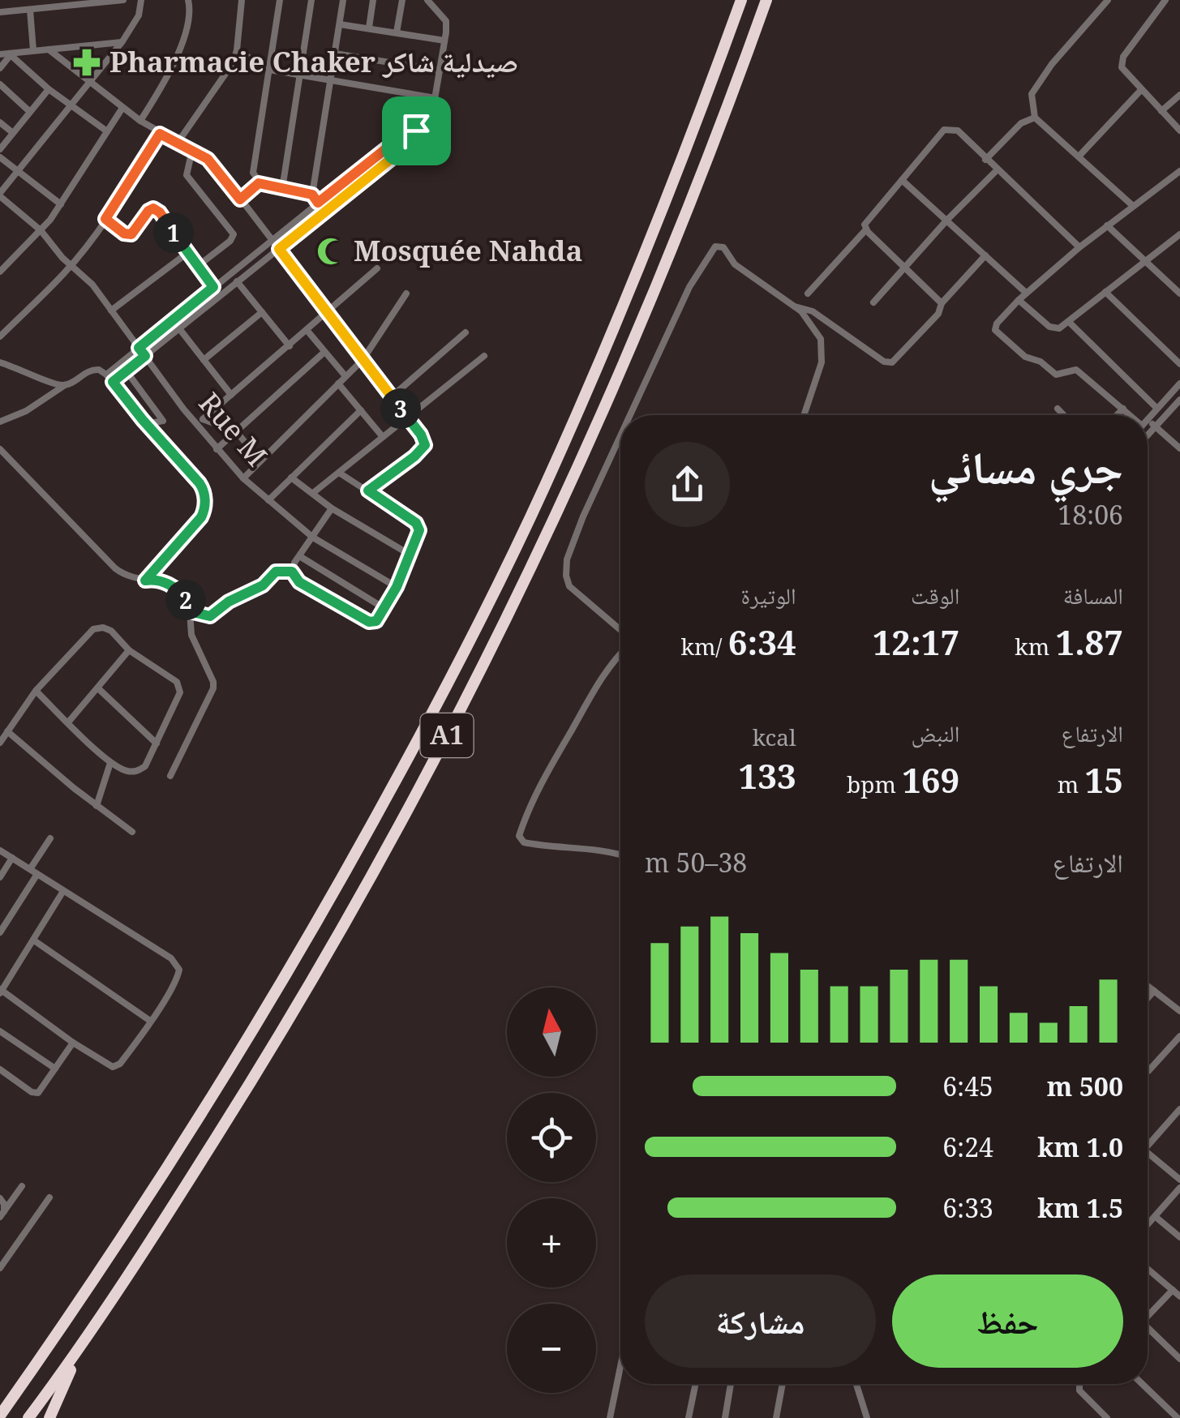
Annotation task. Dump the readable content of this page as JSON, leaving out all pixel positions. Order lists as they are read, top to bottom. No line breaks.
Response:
{"streets":{"highway":["A1"],"street":["Rue M"]},"places":{"pharmacy":["Pharmacie Chaker صيدلية شاكر"],"mosque":["Mosquée Nahda"]},"north":"top","page":{"pins":["1","3","2"],"heading":["جري مسائي","18:06"],"stats":[["المسافة","1.87 km"],["الوقت","12:17"],["الوتيرة","6:34 /km"],["الارتفاع","15 m"],["النبض","169 bpm"],["kcal","133"]],"chart":["الارتفاع","38–50 m"],"map_buttons":["+","−"],"list":[{"name":"500 m","note":"6:45"},{"name":"1.0 km","note":"6:24"},{"name":"1.5 km","note":"6:33"}],"buttons":["حفظ","مشاركة"]}}
